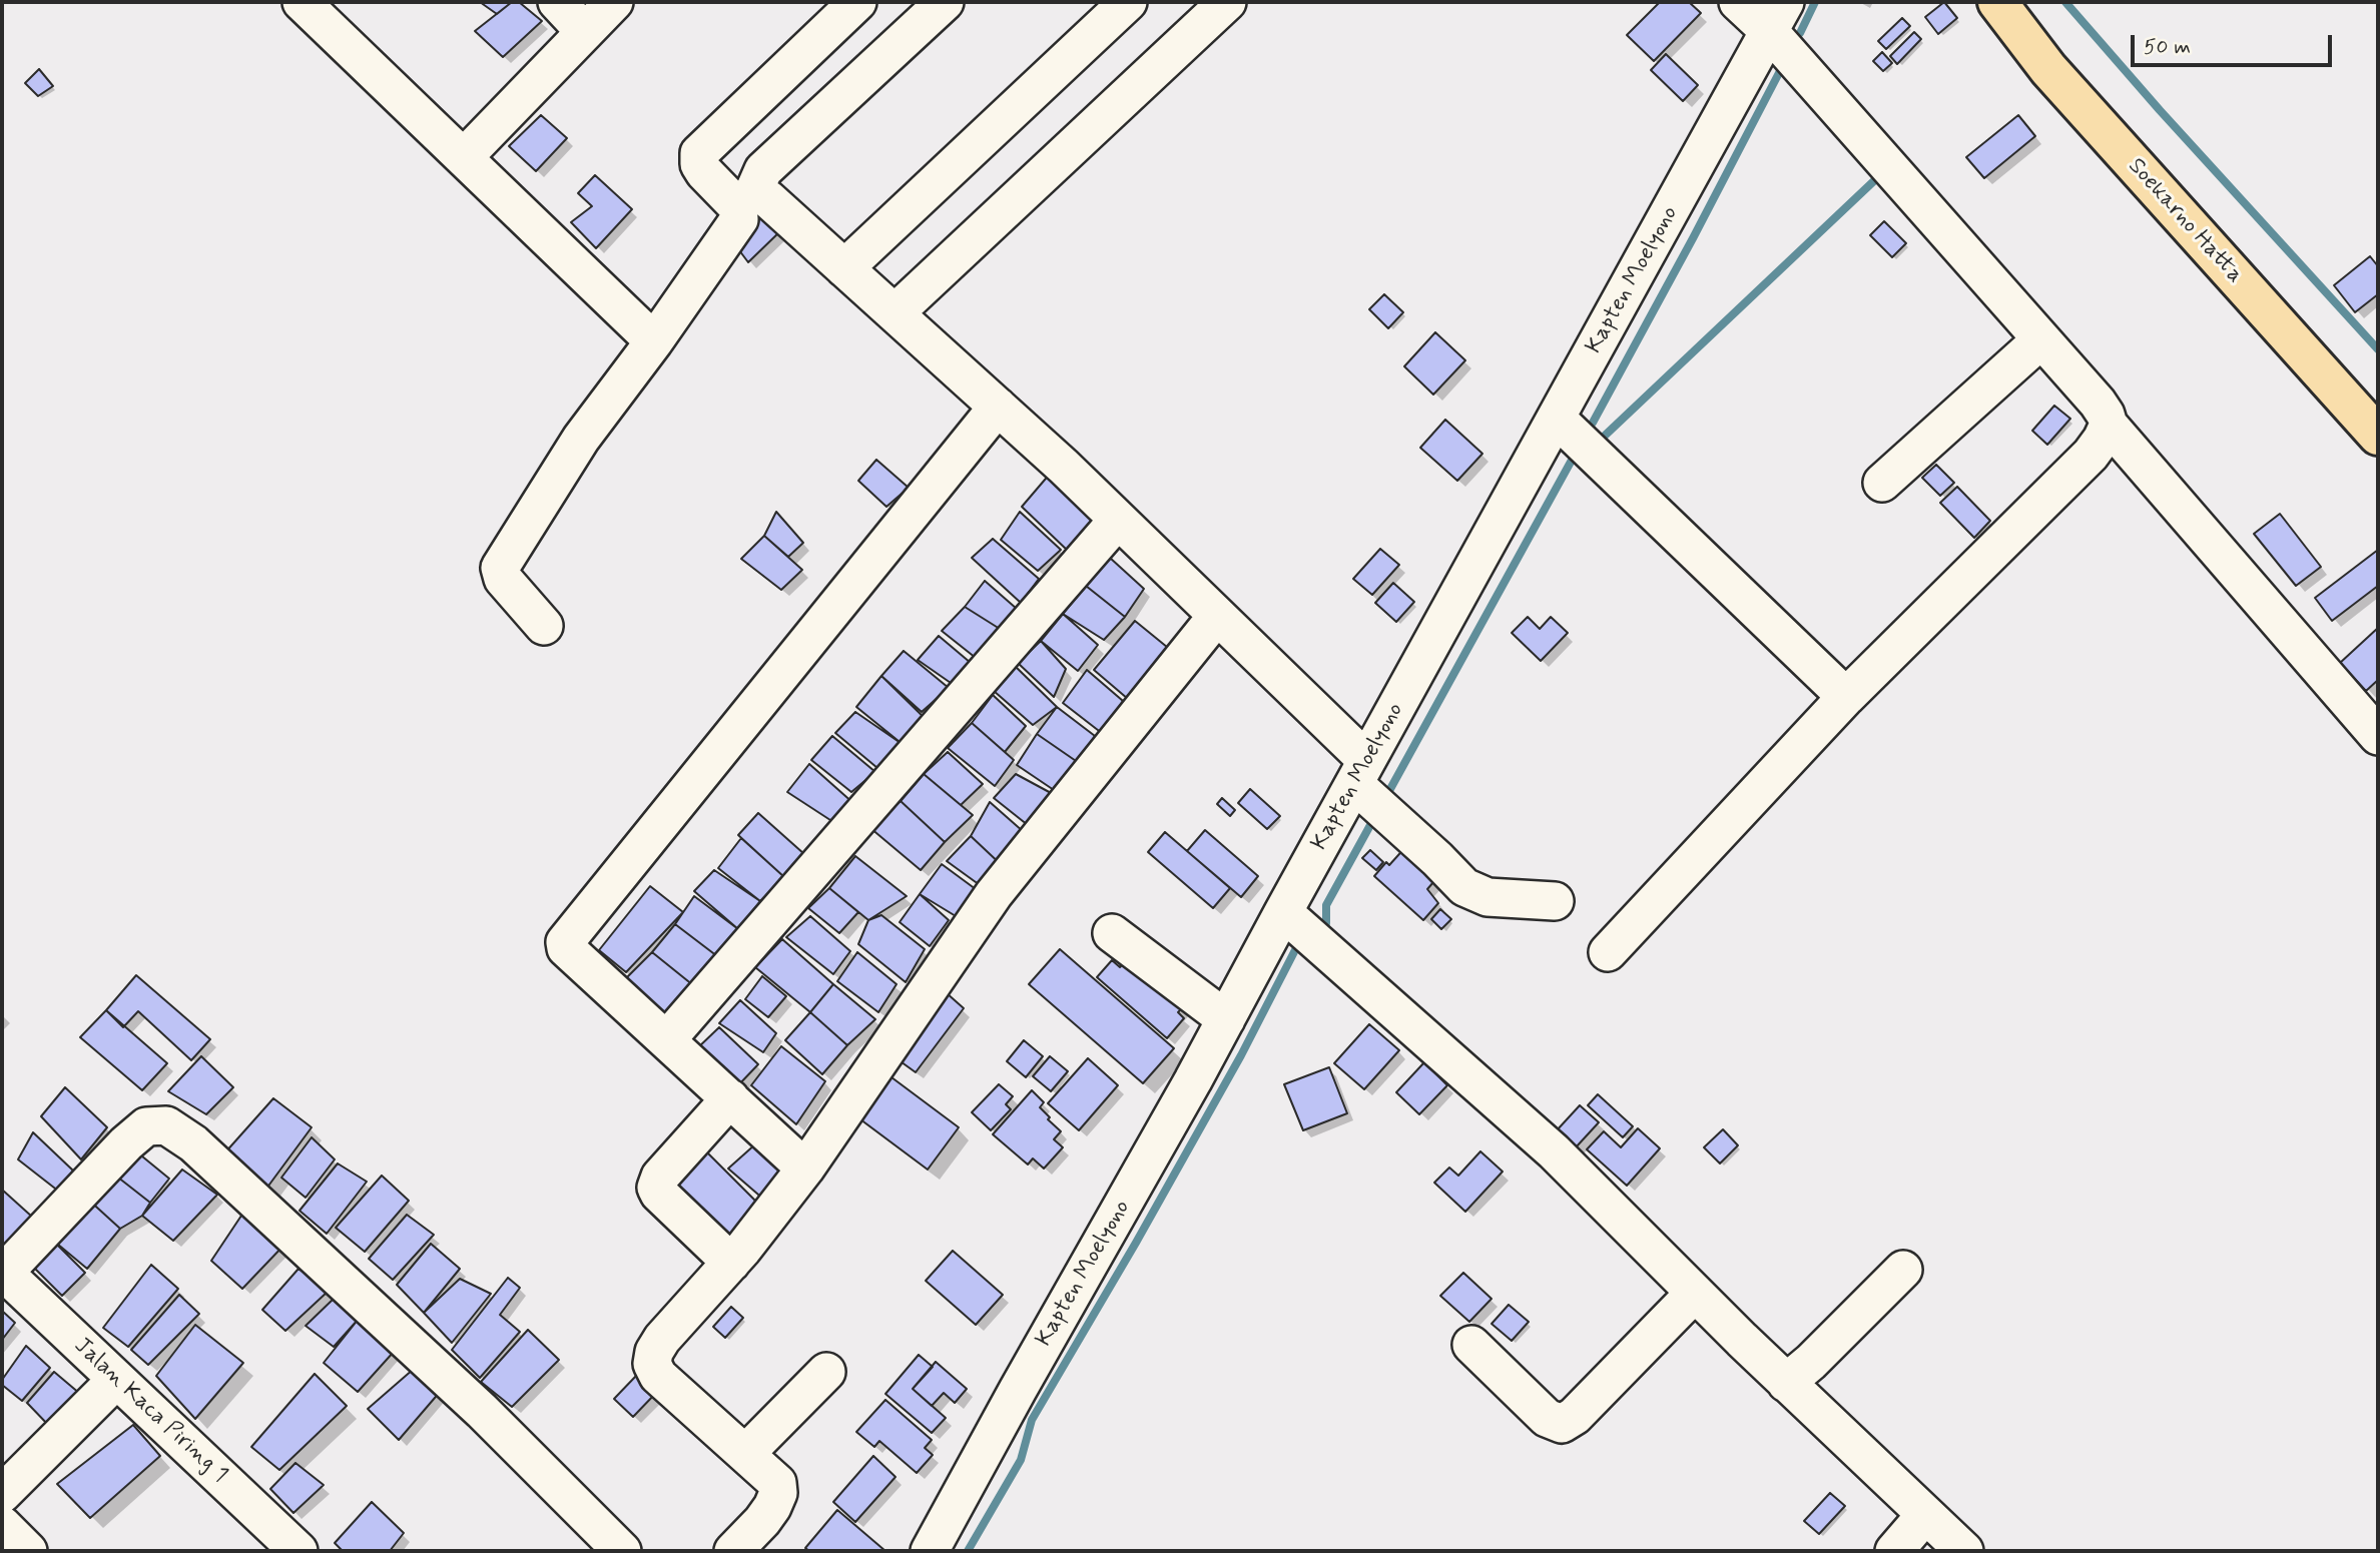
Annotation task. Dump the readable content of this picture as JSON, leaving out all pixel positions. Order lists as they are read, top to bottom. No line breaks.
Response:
{"streets":{"main road":["Soekarno Hatta"],"street":["Kapten Moelyono","Jalan Kaca Piring 1"]},"scale_bar":"50 m"}
